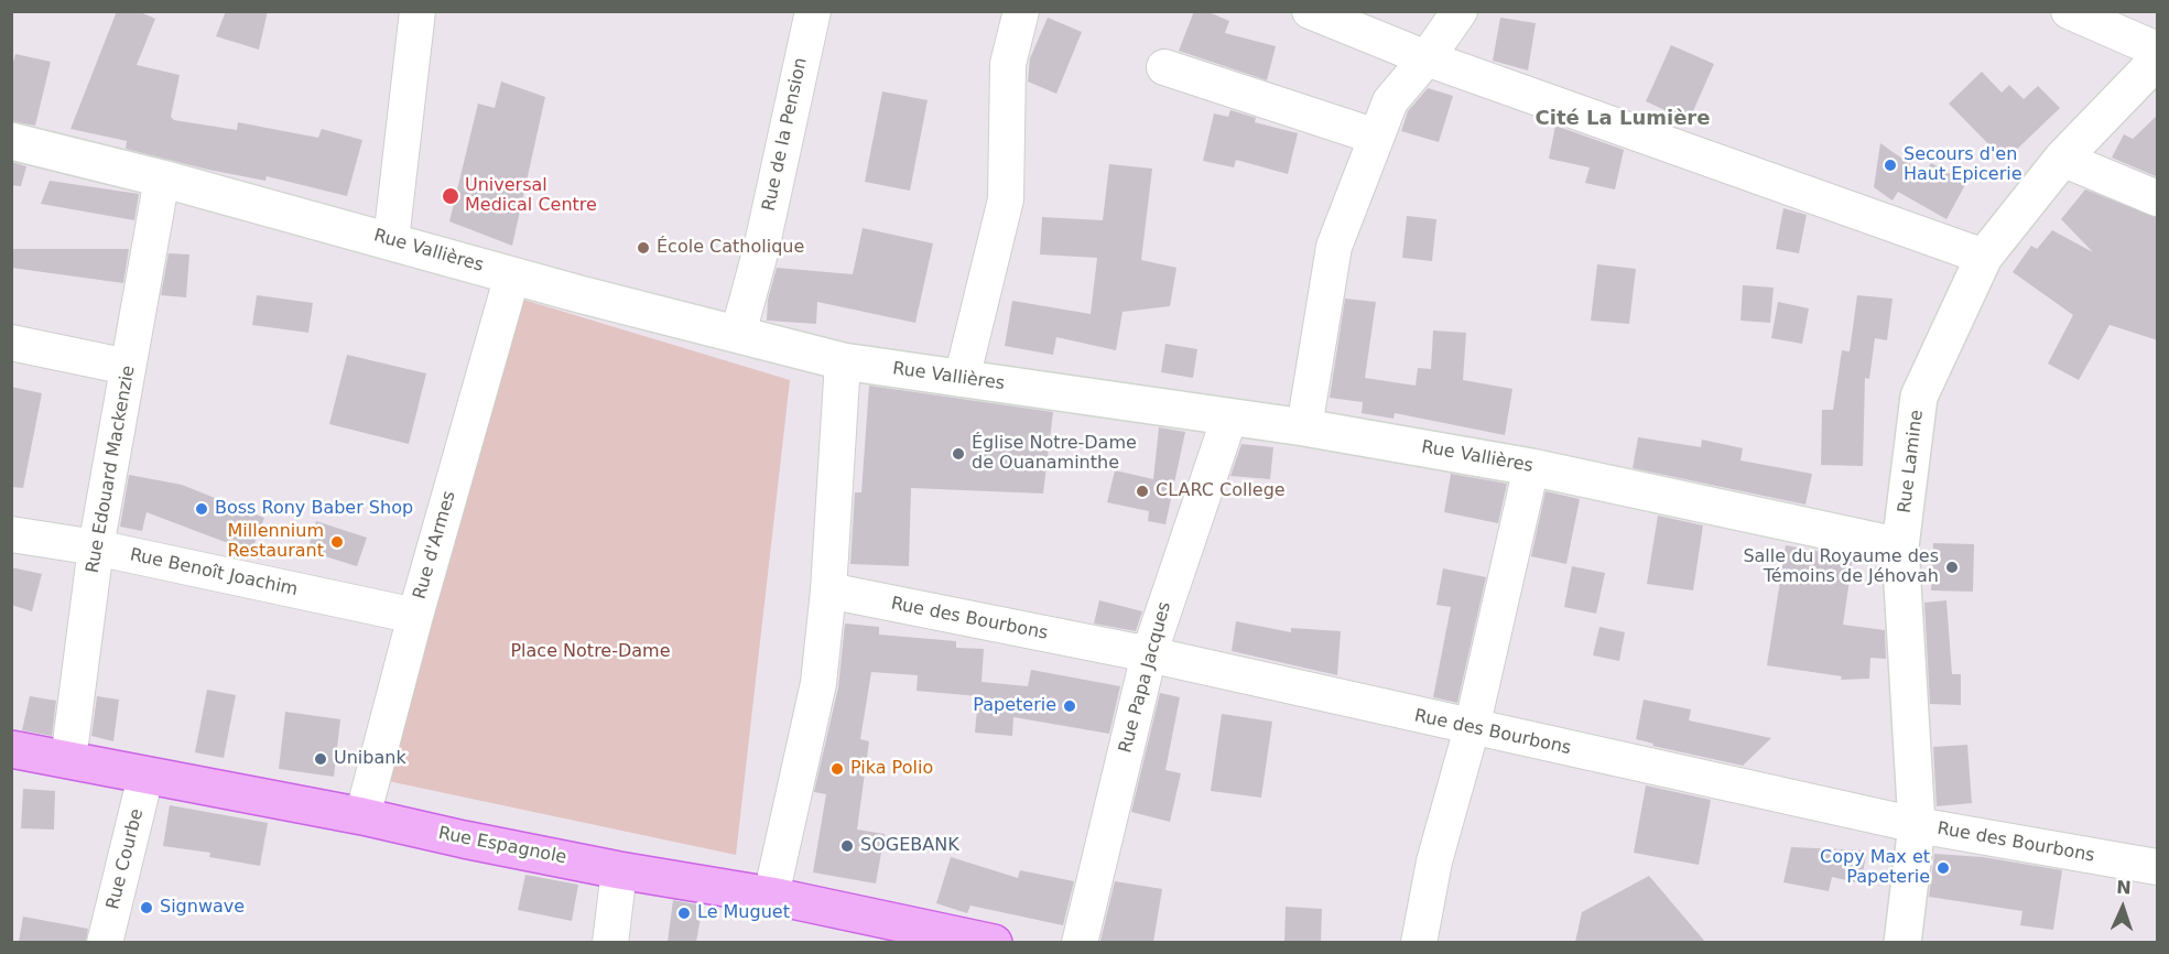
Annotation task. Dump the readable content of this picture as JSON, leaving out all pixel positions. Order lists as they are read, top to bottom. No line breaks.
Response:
{"streets":{"main road":["Rue Espagnole"],"street":["Rue de la Pension","Rue Vallières","Rue Lamine","Rue Edouard Mackenzie","Rue d'Armes","Rue Benoît Joachim","Rue des Bourbons","Rue Papa Jacques","Rue Courbe"]},"crossings":[["Rue de la Pension","Rue Vallières"],["Rue Vallières","Rue Lamine"],["Rue Vallières","Rue Edouard Mackenzie"],["Rue Vallières","Rue d'Armes"],["Rue Vallières","Rue Papa Jacques"],["Rue Lamine","Rue des Bourbons"],["Rue Edouard Mackenzie","Rue Benoît Joachim"],["Rue Edouard Mackenzie","Rue Espagnole"],["Rue d'Armes","Rue Benoît Joachim"],["Rue d'Armes","Rue Espagnole"],["Rue des Bourbons","Rue Papa Jacques"],["Rue Espagnole","Rue Courbe"]],"districts":["Cité La Lumière"],"parks":["Place Notre-Dame"],"places":["Secours d'en Haut Epicerie","Universal Medical Centre","École Catholique","Église Notre-Dame de Ouanaminthe","CLARC College","Boss Rony Baber Shop","Millennium Restaurant","Salle du Royaume des Témoins de Jéhovah","Papeterie","Unibank","Pika Polio","SOGEBANK","Copy Max et Papeterie","Signwave","Le Muguet"],"north":"top"}
